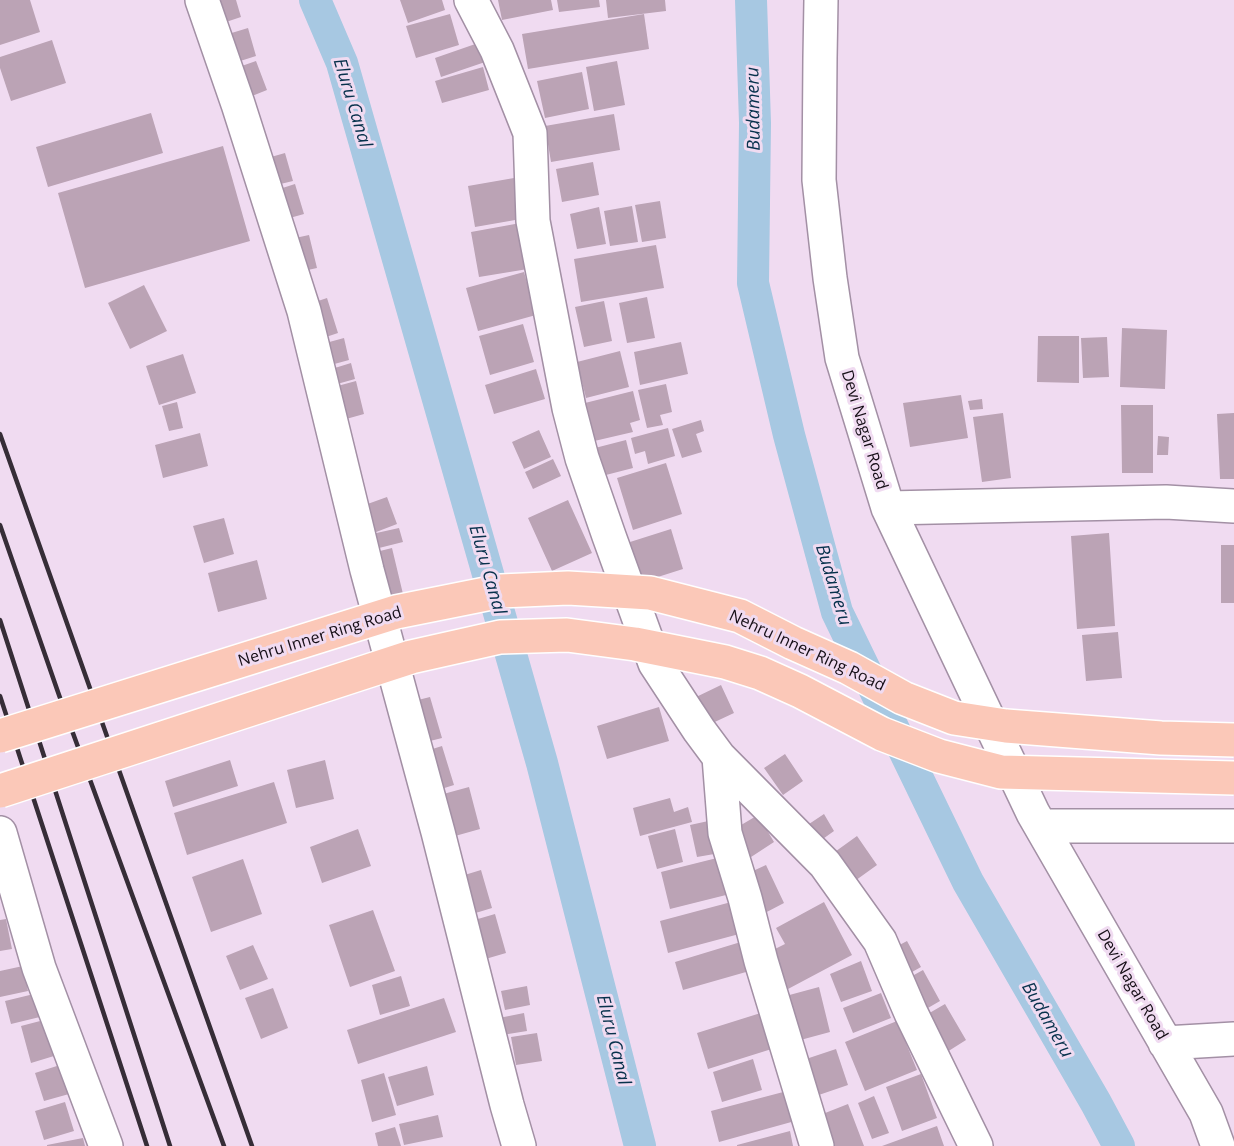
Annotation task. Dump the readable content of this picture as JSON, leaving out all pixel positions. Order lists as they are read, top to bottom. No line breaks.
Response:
{"streets":{"main road":["Nehru Inner Ring Road"],"street":["Devi Nagar Road"]},"water":["Eluru Canal","Budameru"]}
